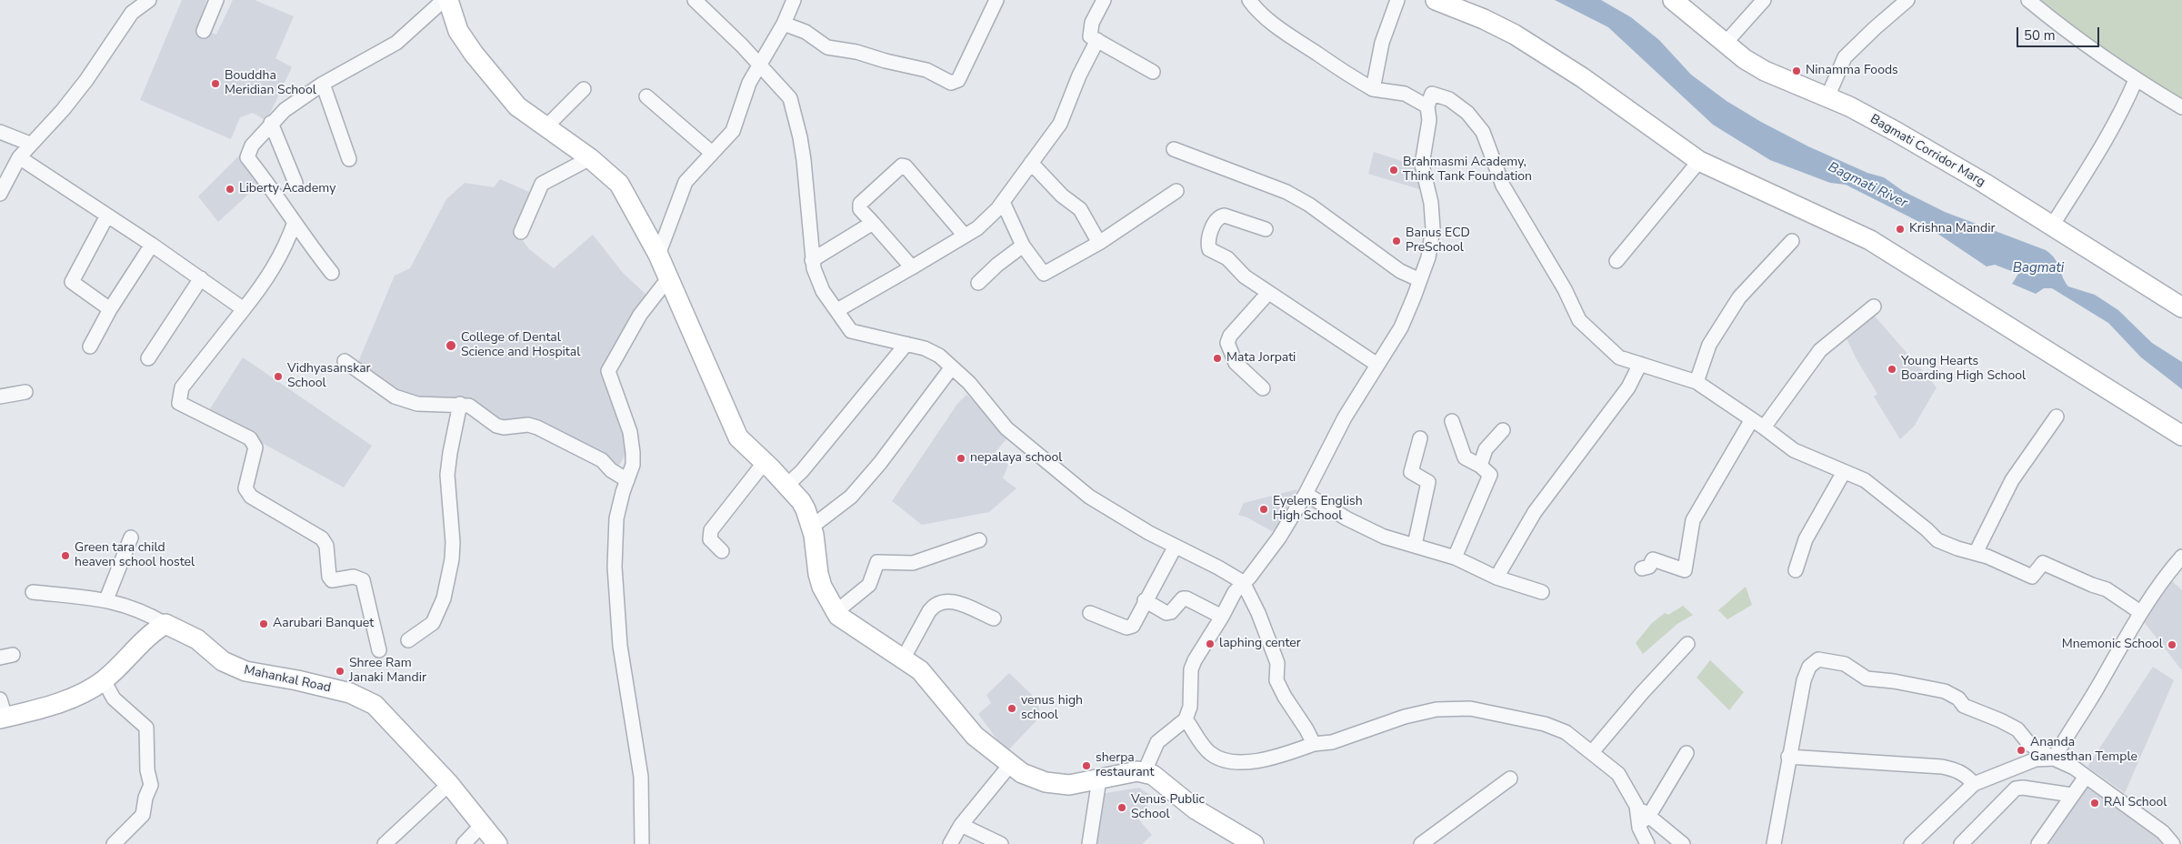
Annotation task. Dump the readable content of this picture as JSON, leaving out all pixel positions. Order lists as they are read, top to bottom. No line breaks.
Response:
{"streets":{"main road":["Bagmati Corridor Marg","Mahankal Road"]},"water":["Bagmati River","Bagmati"],"places":["Ninamma Foods","Bouddha Meridian School","Brahmasmi Academy, Think Tank Foundation","Liberty Academy","Krishna Mandir","Banus ECD PreSchool","College of Dental Science and Hospital","Mata Jorpati","Young Hearts Boarding High School","Vidhyasanskar School","nepalaya school","Eyelens English High School","Green tara child heaven school hostel","Aarubari Banquet","laphing center","Mnemonic School","Shree Ram Janaki Mandir","venus high school","Ananda Ganesthan Temple","sherpa restaurant","RAI School","Venus Public School"],"scale_bar":"50 m"}
